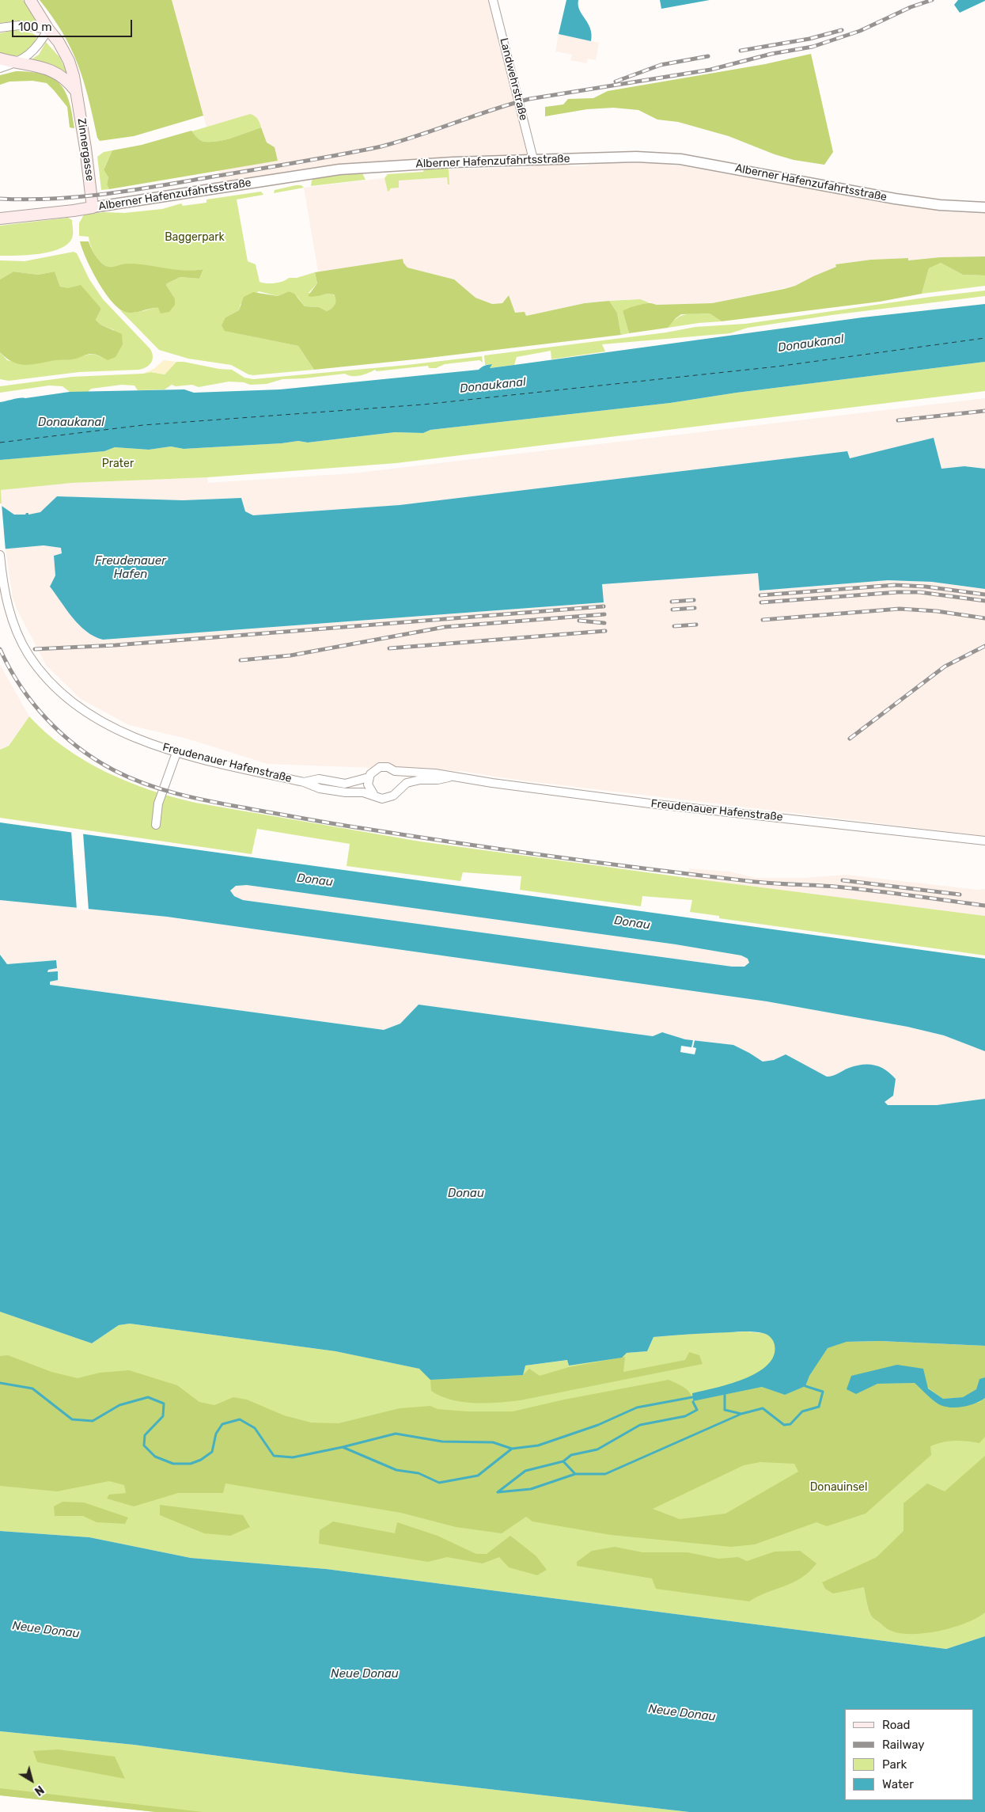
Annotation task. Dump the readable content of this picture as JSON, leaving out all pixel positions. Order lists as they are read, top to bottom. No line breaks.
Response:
{"streets":{"main road":["Zinnergasse","Alberner Hafenzufahrtsstraße"],"street":["Landwehrstraße","Freudenauer Hafenstraße"]},"crossings":[["Landwehrstraße","Alberner Hafenzufahrtsstraße"],["Zinnergasse","Alberner Hafenzufahrtsstraße"]],"water":["Donaukanal","Freudenauer Hafen","Donau","Neue Donau"],"parks":["Baggerpark","Prater","Donauinsel"],"legend":["Road","Railway","Park","Water"],"scale_bar":"100 m","north":"bottom right"}
